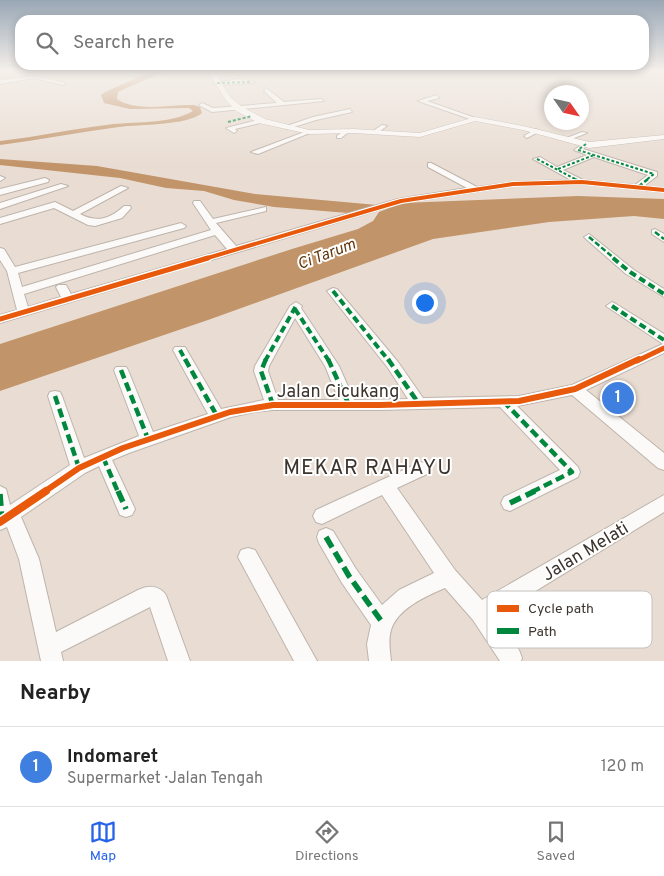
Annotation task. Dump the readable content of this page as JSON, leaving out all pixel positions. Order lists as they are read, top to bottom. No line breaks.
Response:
{"streets":{"street":["Jalan Cicukang","Jalan Melati"]},"districts":["MEKAR RAHAYU"],"water":["Ci Tarum"],"legend":["Cycle path","Path"],"north":"bottom right","page":{"search":"Search here","pins":"1","heading":"Nearby","list":[{"mark":"1","name":"Indomaret","note":"Supermarket · Jalan Tengah","value":"120 m"}],"nav":["Map","Directions","Saved"]}}
